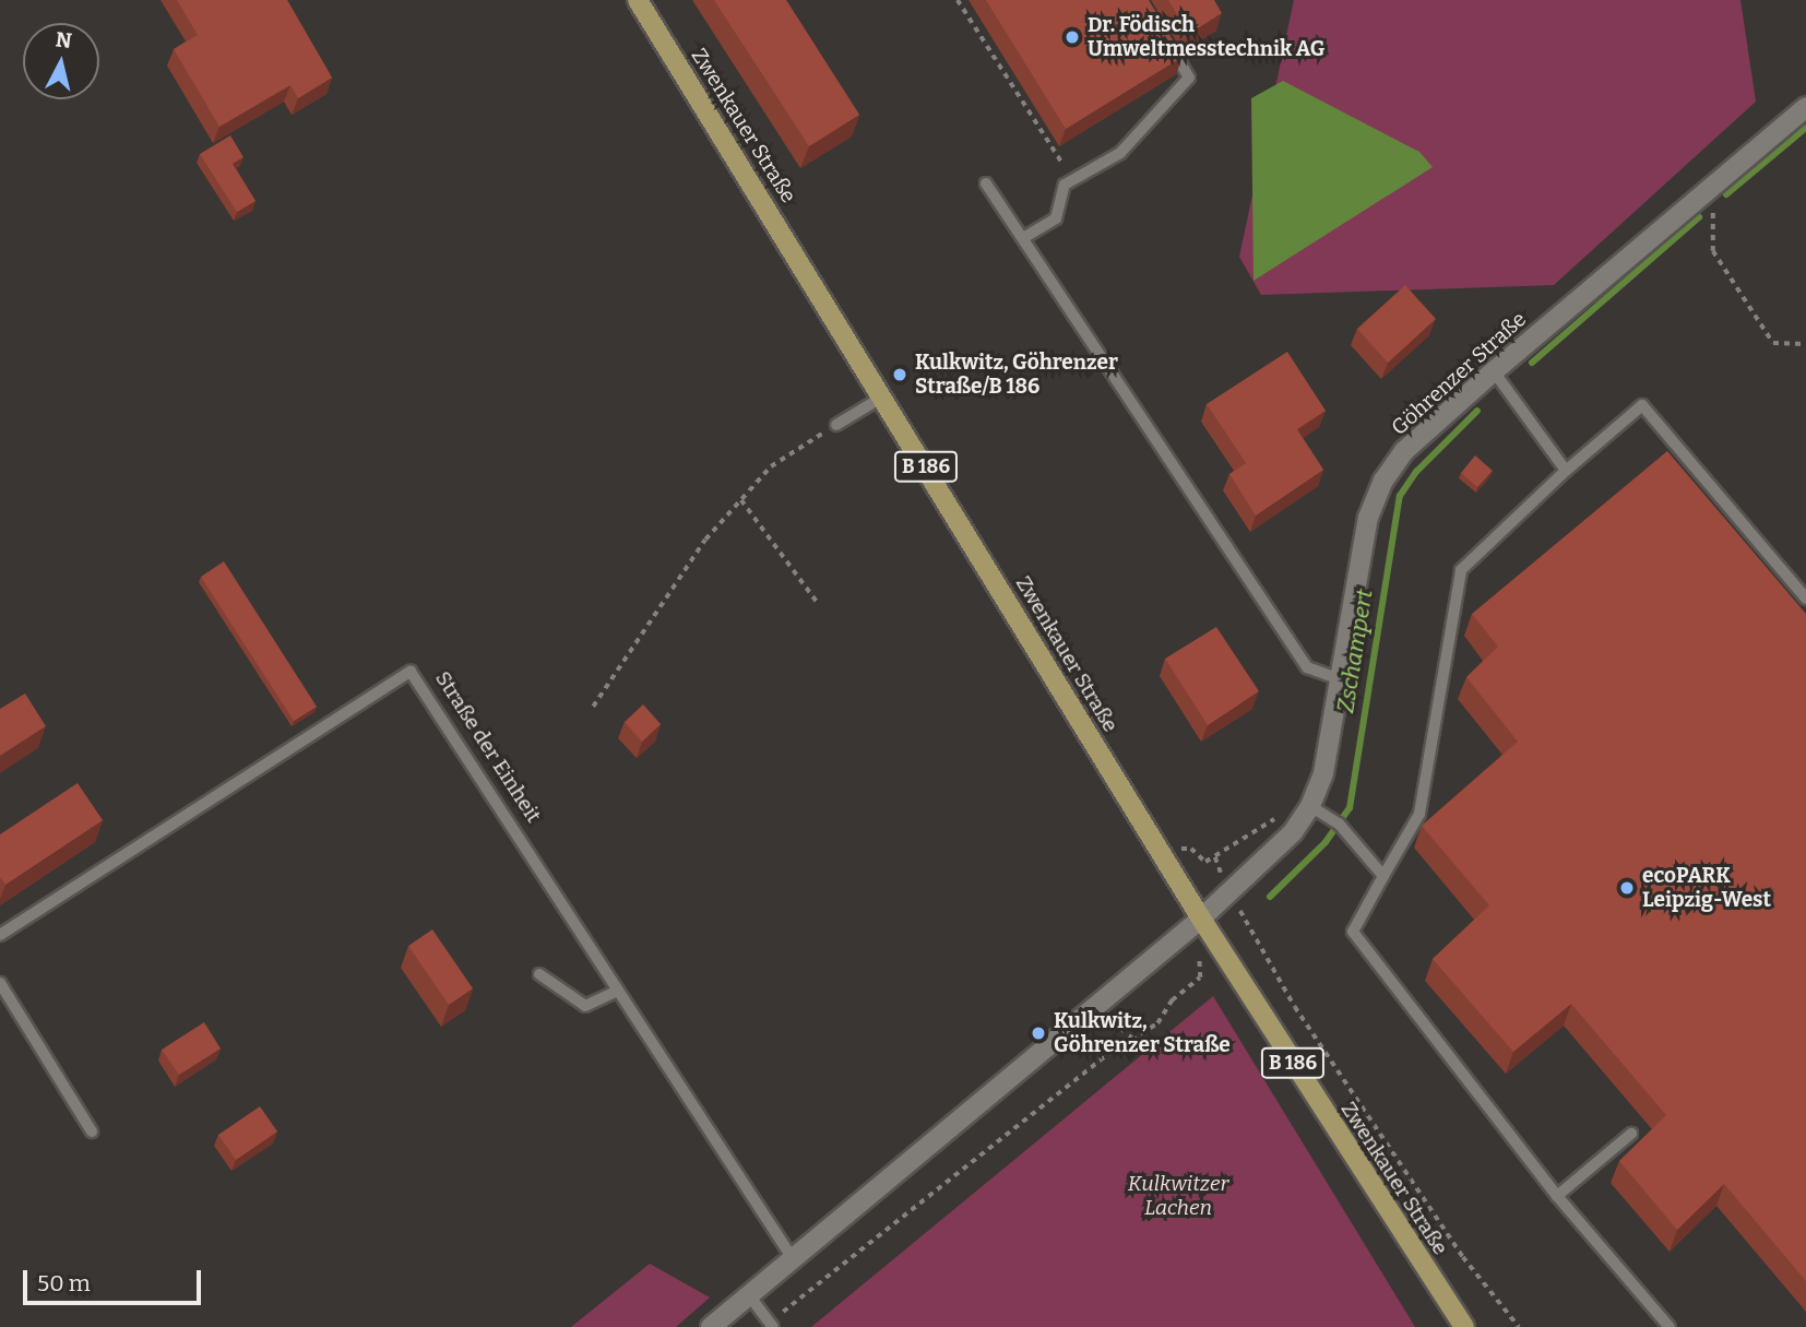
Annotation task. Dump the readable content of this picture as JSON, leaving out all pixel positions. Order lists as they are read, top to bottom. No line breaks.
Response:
{"streets":{"main road":["Zwenkauer Straße","B 186"],"street":["Göhrenzer Straße"],"lane":["Straße der Einheit"]},"crossings":[["Zwenkauer Straße","Göhrenzer Straße"]],"water":["Zschampert"],"parks":["Kulkwitzer Lachen"],"places":["Dr. Födisch Umweltmesstechnik AG","Kulkwitz, Göhrenzer Straße/B 186","ecoPARK Leipzig-West","Kulkwitz, Göhrenzer Straße"],"scale_bar":"50 m","north":"top"}
